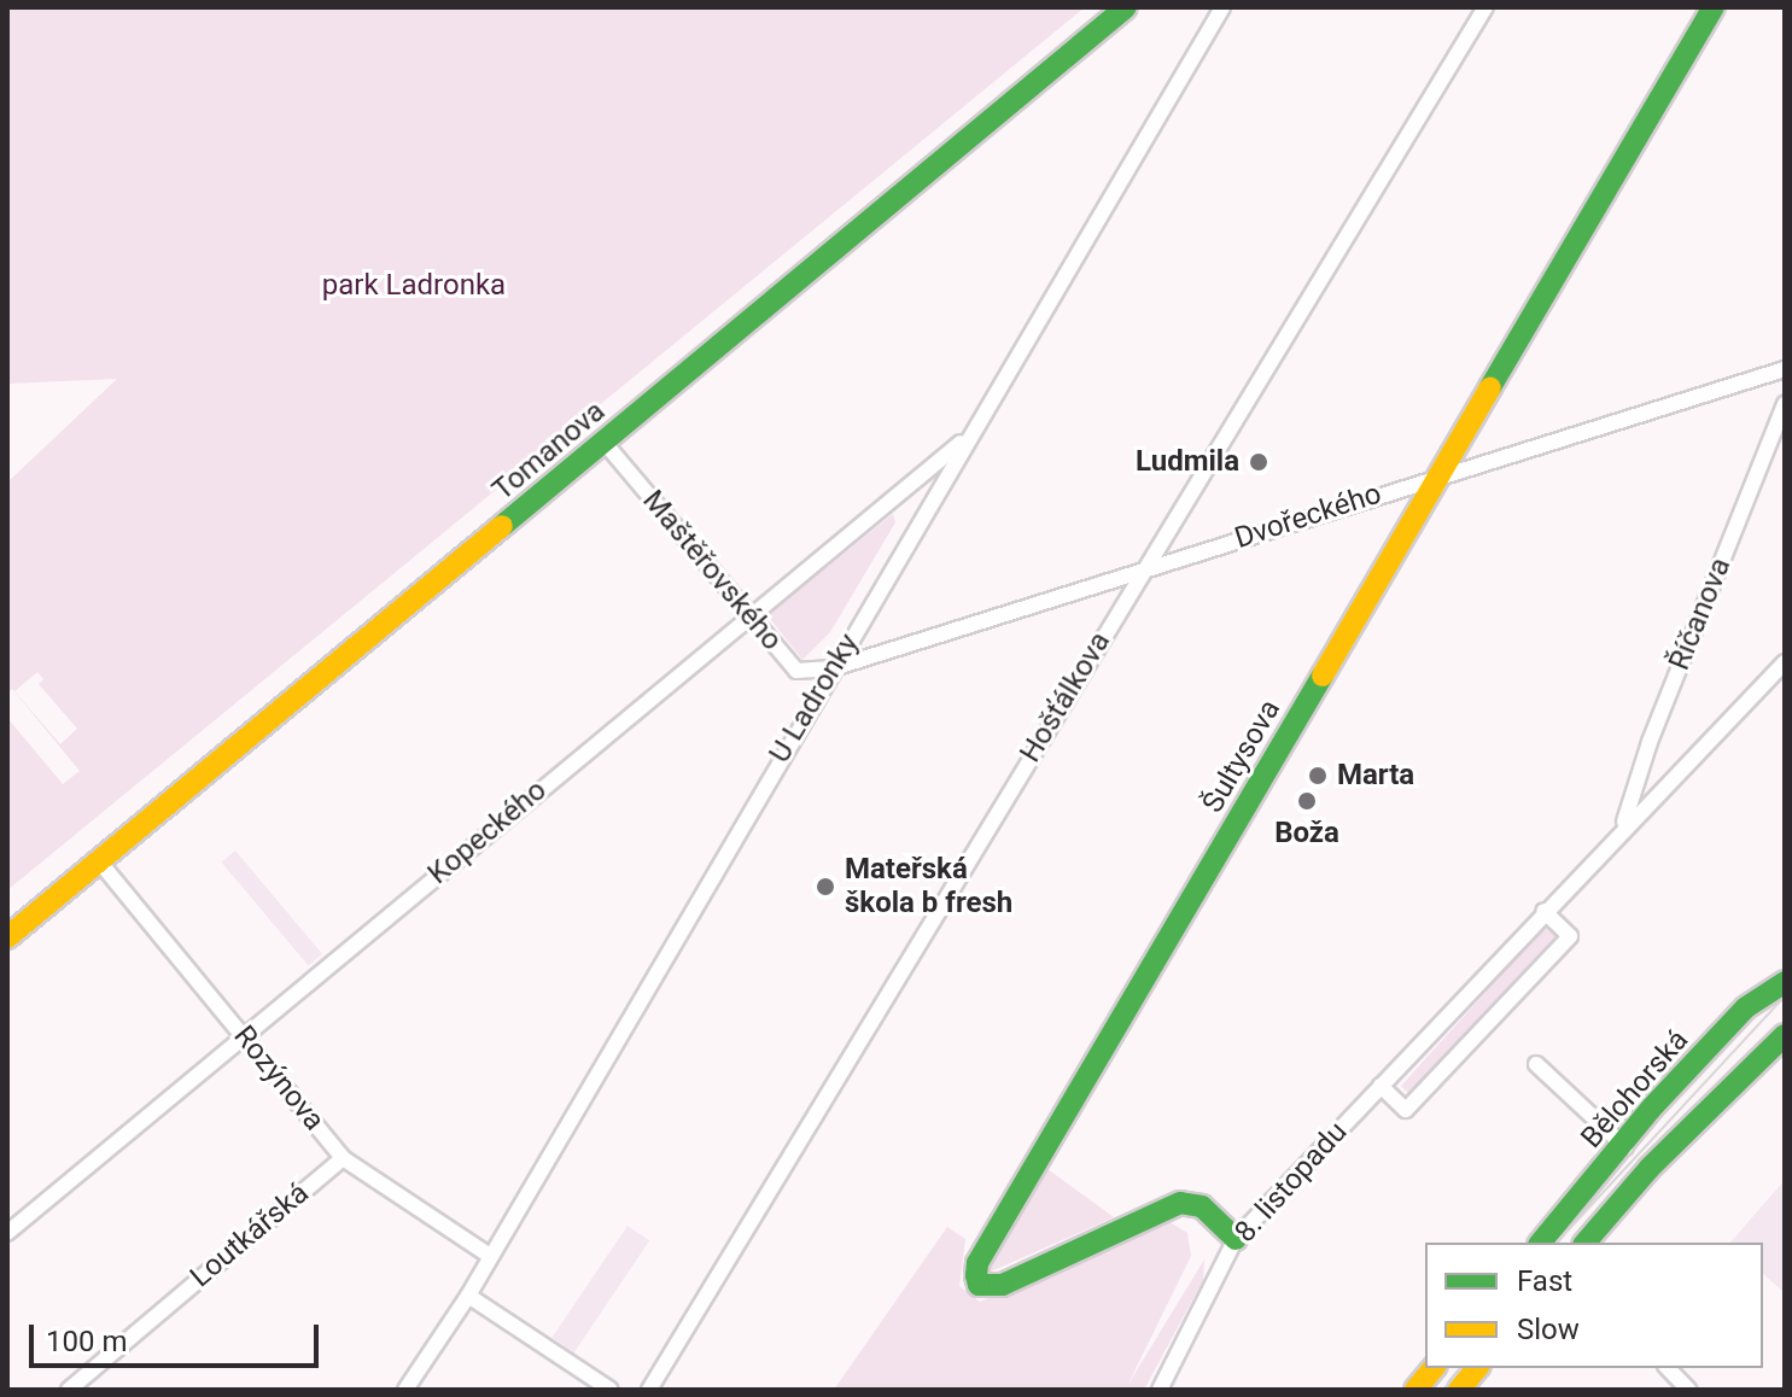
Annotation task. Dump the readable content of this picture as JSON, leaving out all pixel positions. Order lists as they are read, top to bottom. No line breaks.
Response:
{"streets":{"street":["Tomanova","Dvořeckého","Maštěřovského","Říčanova","Hošťálkova","U Ladronky","Šultysova","Kopeckého","Rozýnova","Bělohorská","8. listopadu","Loutkářská"]},"crossings":[["Tomanova","Maštěřovského"],["Tomanova","Rozýnova"],["Dvořeckého","Maštěřovského"],["Dvořeckého","Hošťálkova"],["Dvořeckého","U Ladronky"],["Dvořeckého","Šultysova"],["Maštěřovského","U Ladronky"],["Maštěřovského","Kopeckého"],["Říčanova","8. listopadu"],["U Ladronky","Kopeckého"],["U Ladronky","Rozýnova"],["Šultysova","8. listopadu"],["Kopeckého","Rozýnova"],["Rozýnova","Loutkářská"]],"parks":["park Ladronka"],"places":["Ludmila","Marta","Boža","Mateřská škola b fresh"],"legend":["Fast","Slow"],"scale_bar":"100 m"}
